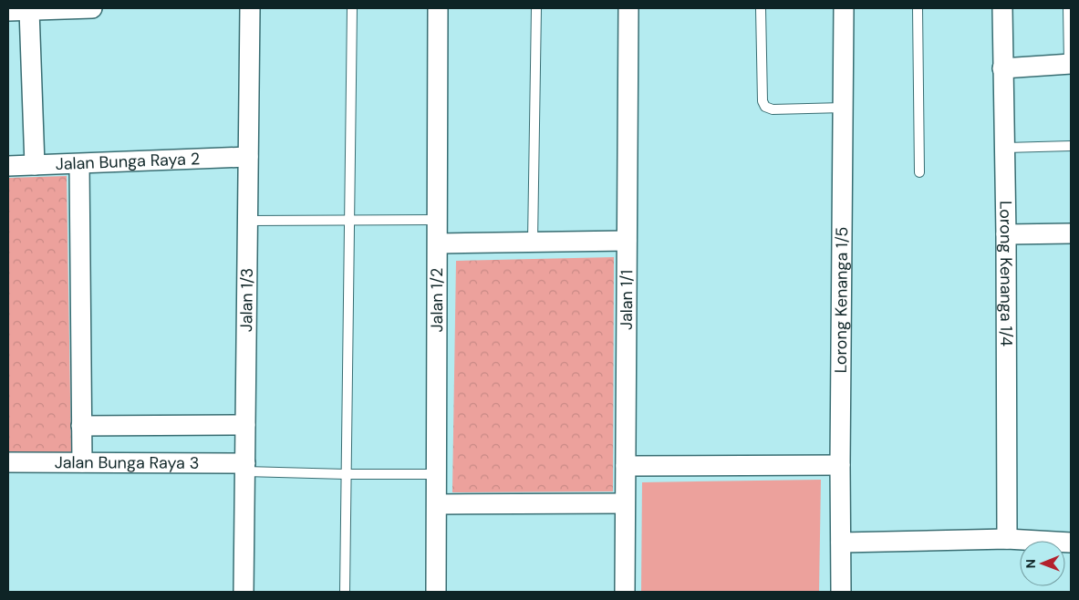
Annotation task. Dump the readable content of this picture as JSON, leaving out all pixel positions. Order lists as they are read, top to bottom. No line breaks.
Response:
{"streets":{"street":["Jalan Bunga Raya 2","Lorong Kenanga 1/4","Jalan 1/3","Jalan 1/2","Jalan 1/1","Lorong Kenanga 1/5","Jalan Bunga Raya 3"]},"crossings":[["Jalan Bunga Raya 2","Jalan 1/3"],["Jalan 1/3","Jalan Bunga Raya 3"]],"north":"left"}
